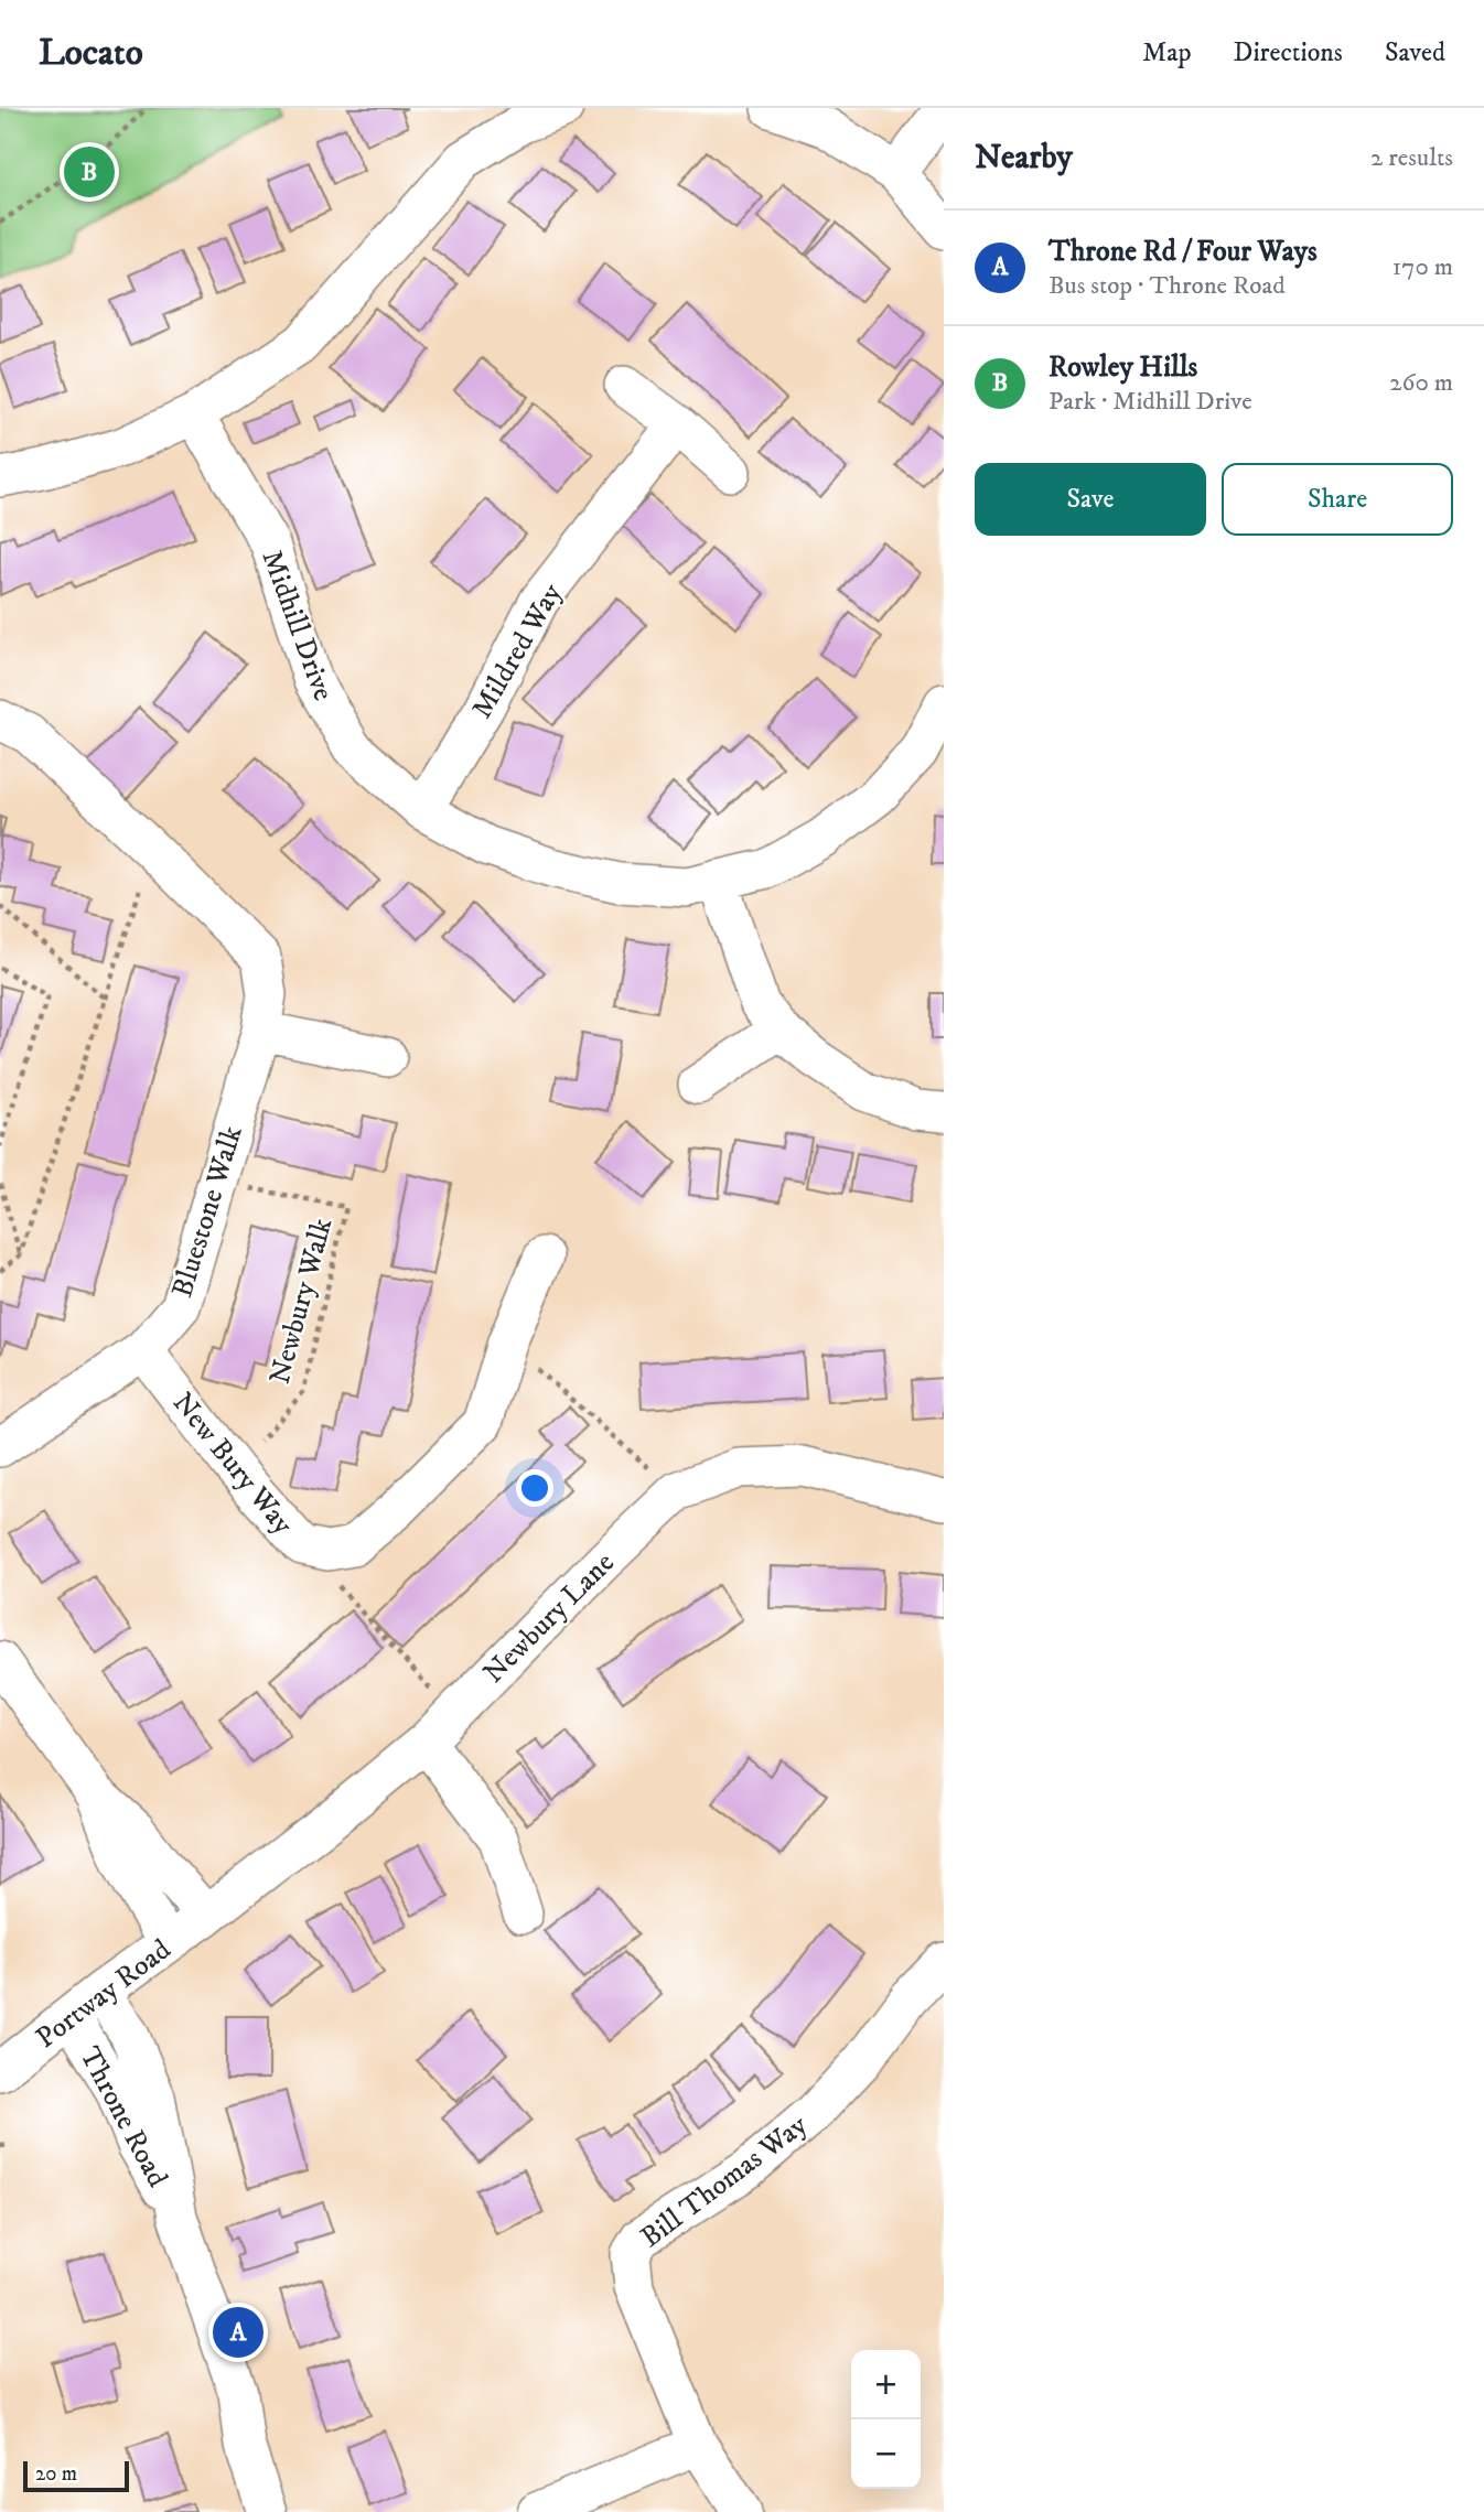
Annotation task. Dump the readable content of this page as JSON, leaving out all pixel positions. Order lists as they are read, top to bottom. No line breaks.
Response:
{"streets":{"street":["Midhill Drive","Mildred Way","Bluestone Walk","New Bury Way","Newbury Lane","Portway Road","Throne Road","Bill Thomas Way"],"path":["Newbury Walk"]},"crossings":[["Midhill Drive","Mildred Way"],["Bluestone Walk","Newbury Walk"],["Bluestone Walk","New Bury Way"],["Newbury Walk","New Bury Way"],["Newbury Lane","Portway Road"],["Portway Road","Throne Road"]],"scale_bar":"20 m","page":{"header":"Locato","nav":["Map","Directions","Saved"],"heading":["Nearby","2 results"],"pins":["B","A"],"list":[{"mark":"A","name":"Throne Rd / Four Ways","note":"Bus stop · Throne Road","value":"170 m"},{"mark":"B","name":"Rowley Hills","note":"Park · Midhill Drive","value":"260 m"}],"buttons":["Save","Share"],"map_buttons":["+","−"],"scale":"20 m"}}
